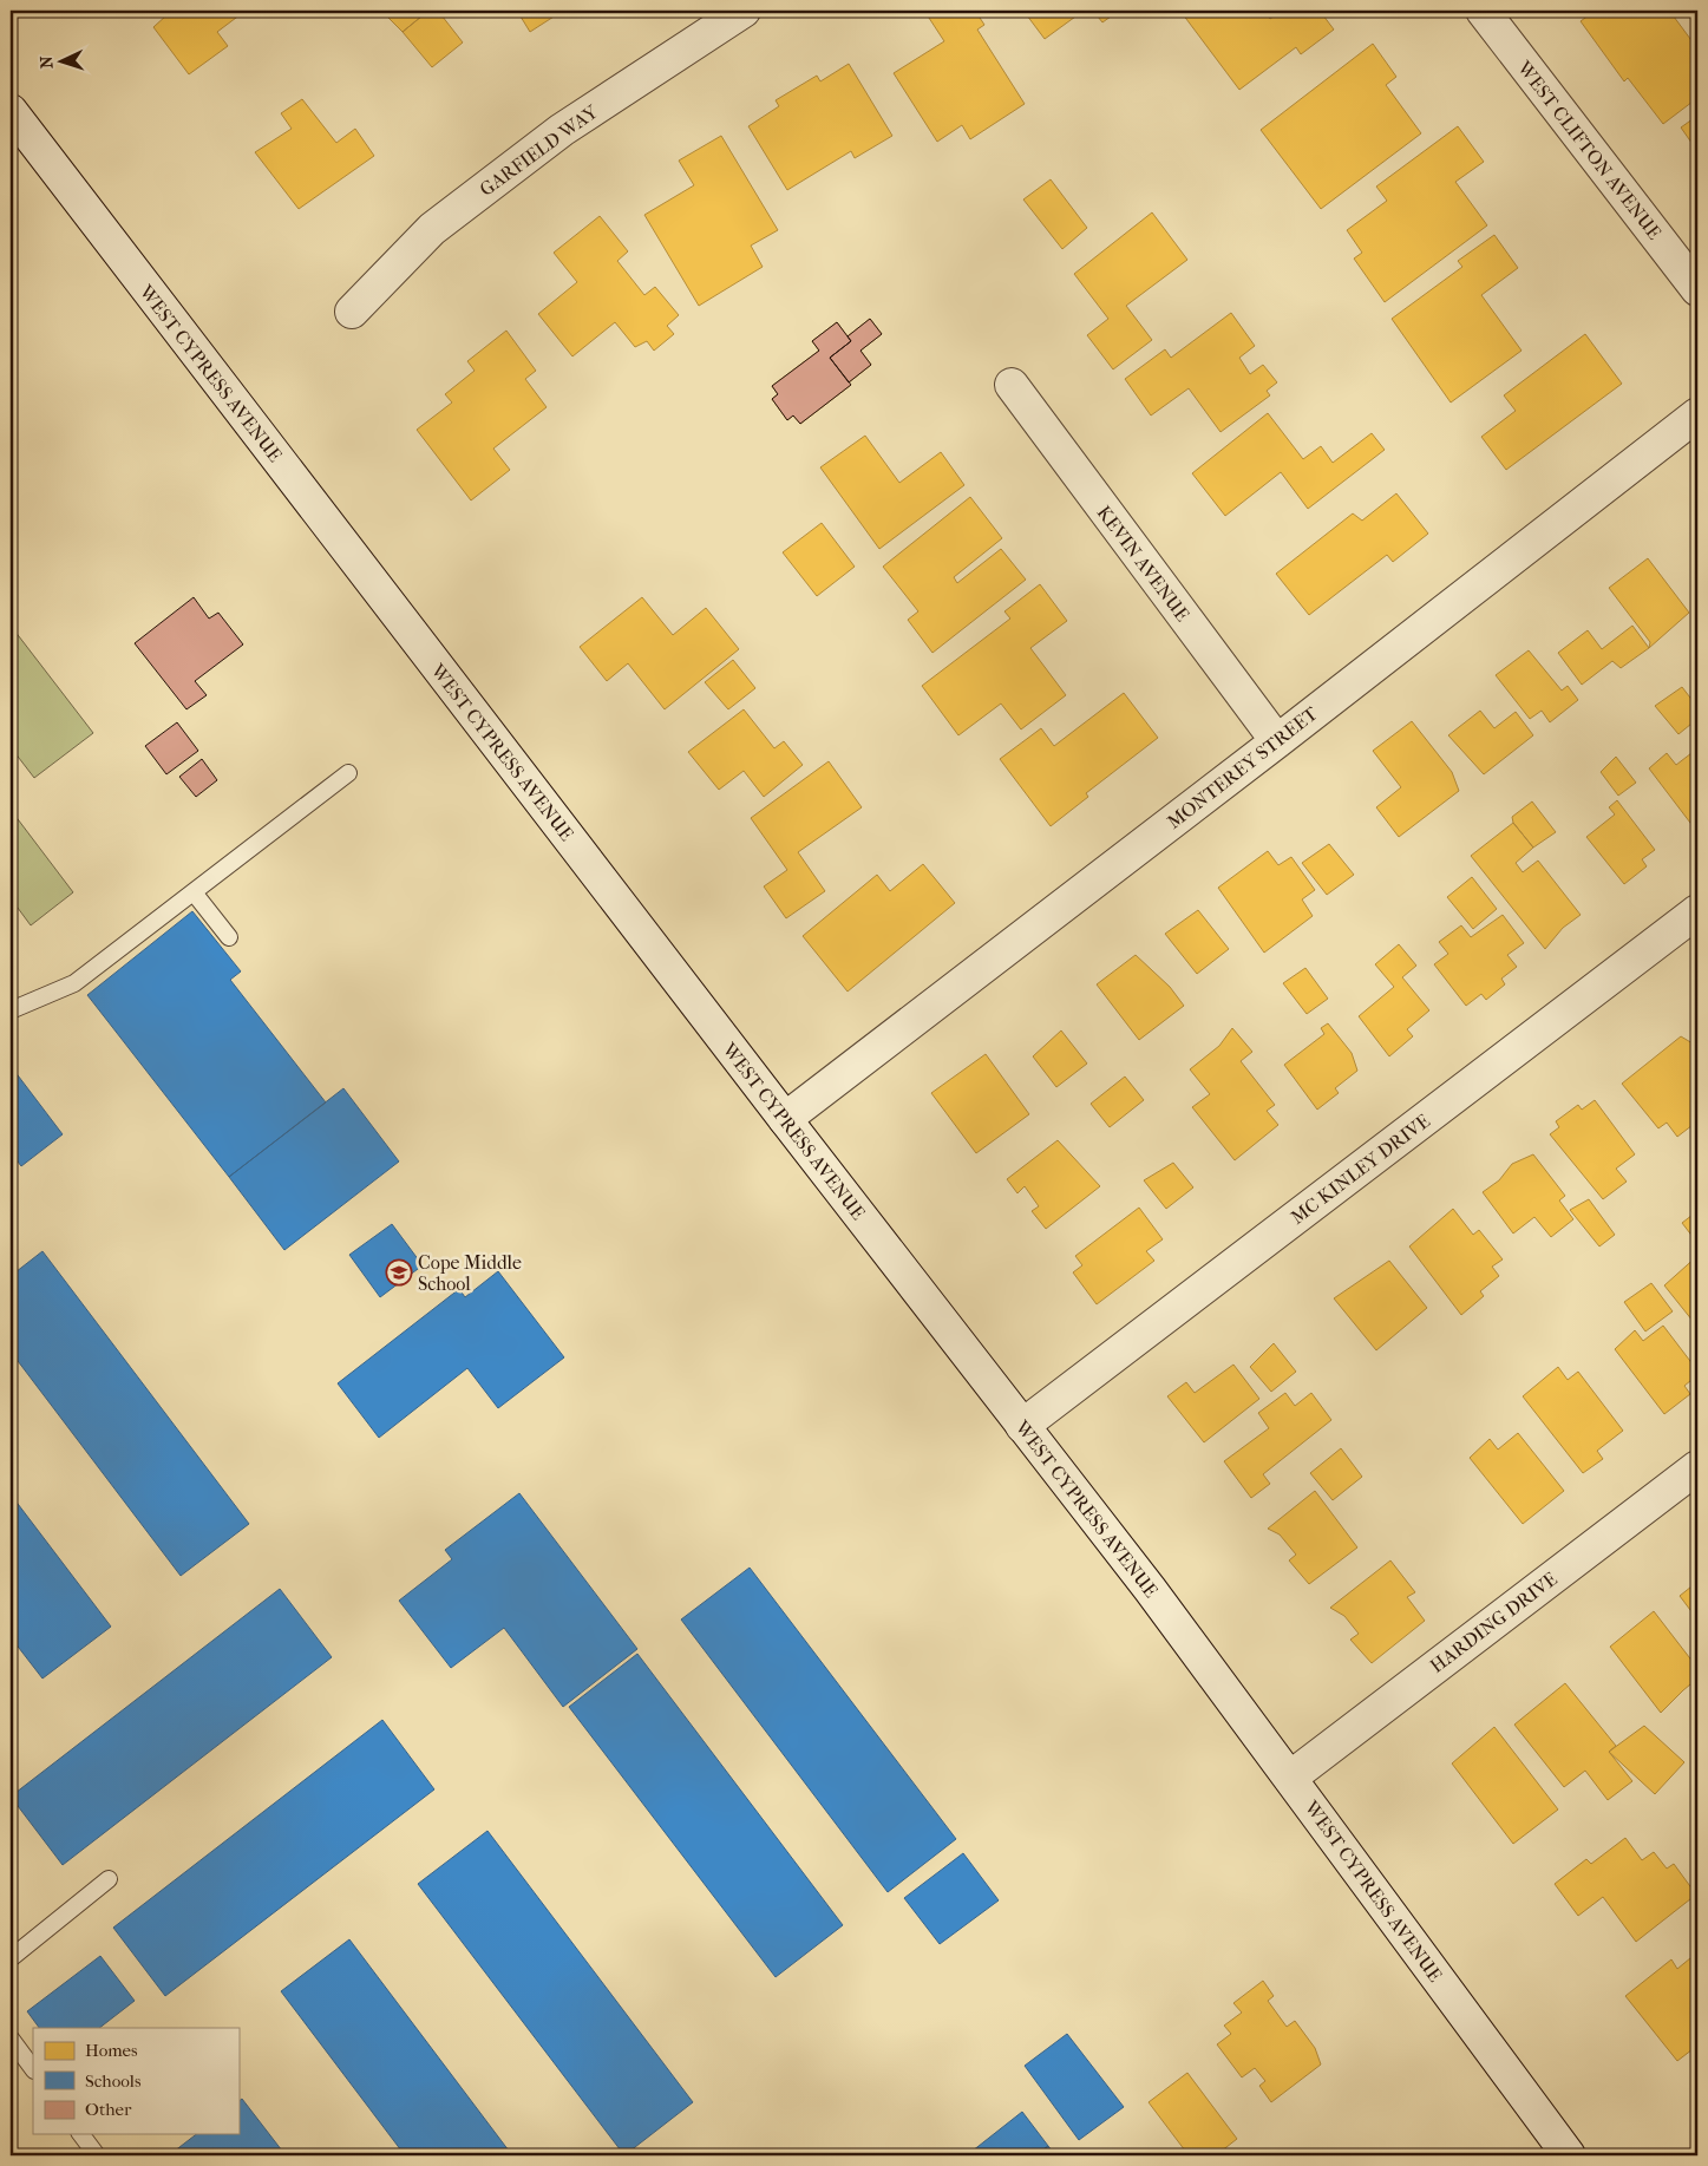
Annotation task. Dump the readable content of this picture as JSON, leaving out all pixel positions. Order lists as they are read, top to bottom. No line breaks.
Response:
{"streets":{"street":["GARFIELD WAY","WEST CLIFTON AVENUE","WEST CYPRESS AVENUE","KEVIN AVENUE","MONTEREY STREET","MC KINLEY DRIVE","HARDING DRIVE"]},"crossings":[["WEST CYPRESS AVENUE","MONTEREY STREET"],["WEST CYPRESS AVENUE","MC KINLEY DRIVE"],["WEST CYPRESS AVENUE","HARDING DRIVE"],["KEVIN AVENUE","MONTEREY STREET"]],"places":{"school or university":["Cope Middle School"]},"legend":["Homes","Schools","Other"],"north":"left"}
